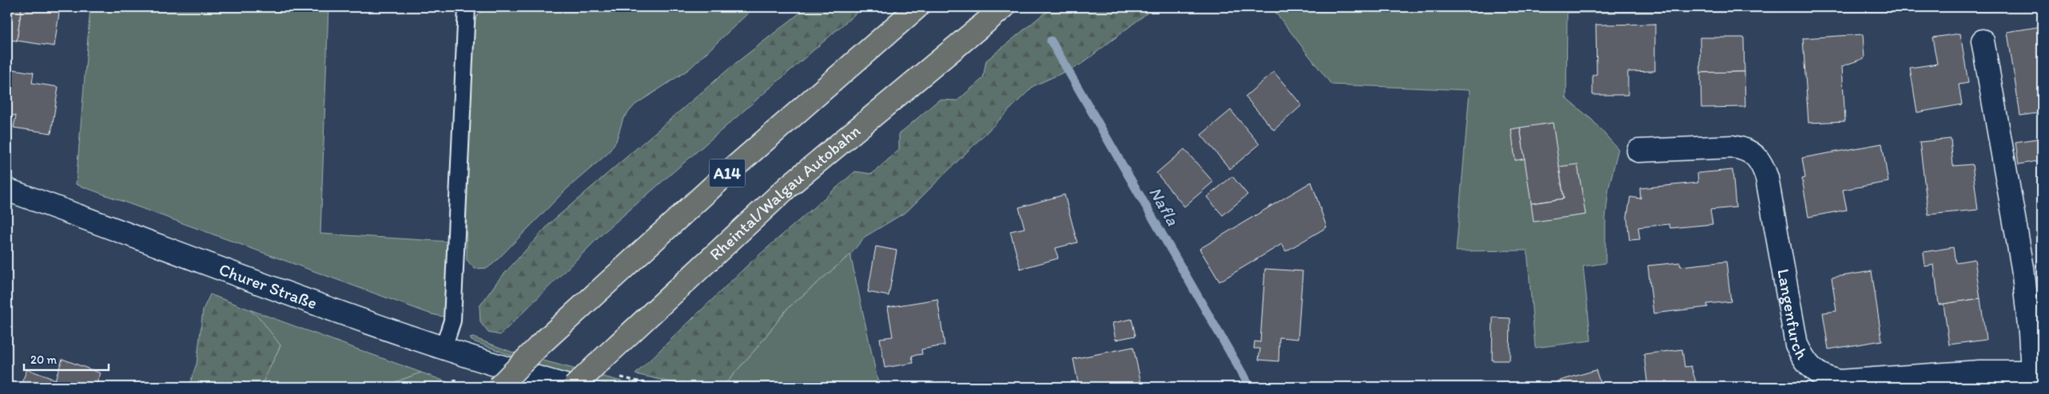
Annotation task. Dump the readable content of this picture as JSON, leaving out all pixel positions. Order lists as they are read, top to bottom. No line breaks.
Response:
{"streets":{"highway":["A14","Rheintal/Walgau Autobahn"],"street":["Churer Straße","Langenfurch"]},"crossings":[["Rheintal/Walgau Autobahn","Churer Straße"]],"water":["Nafla"],"scale_bar":"20 m"}
